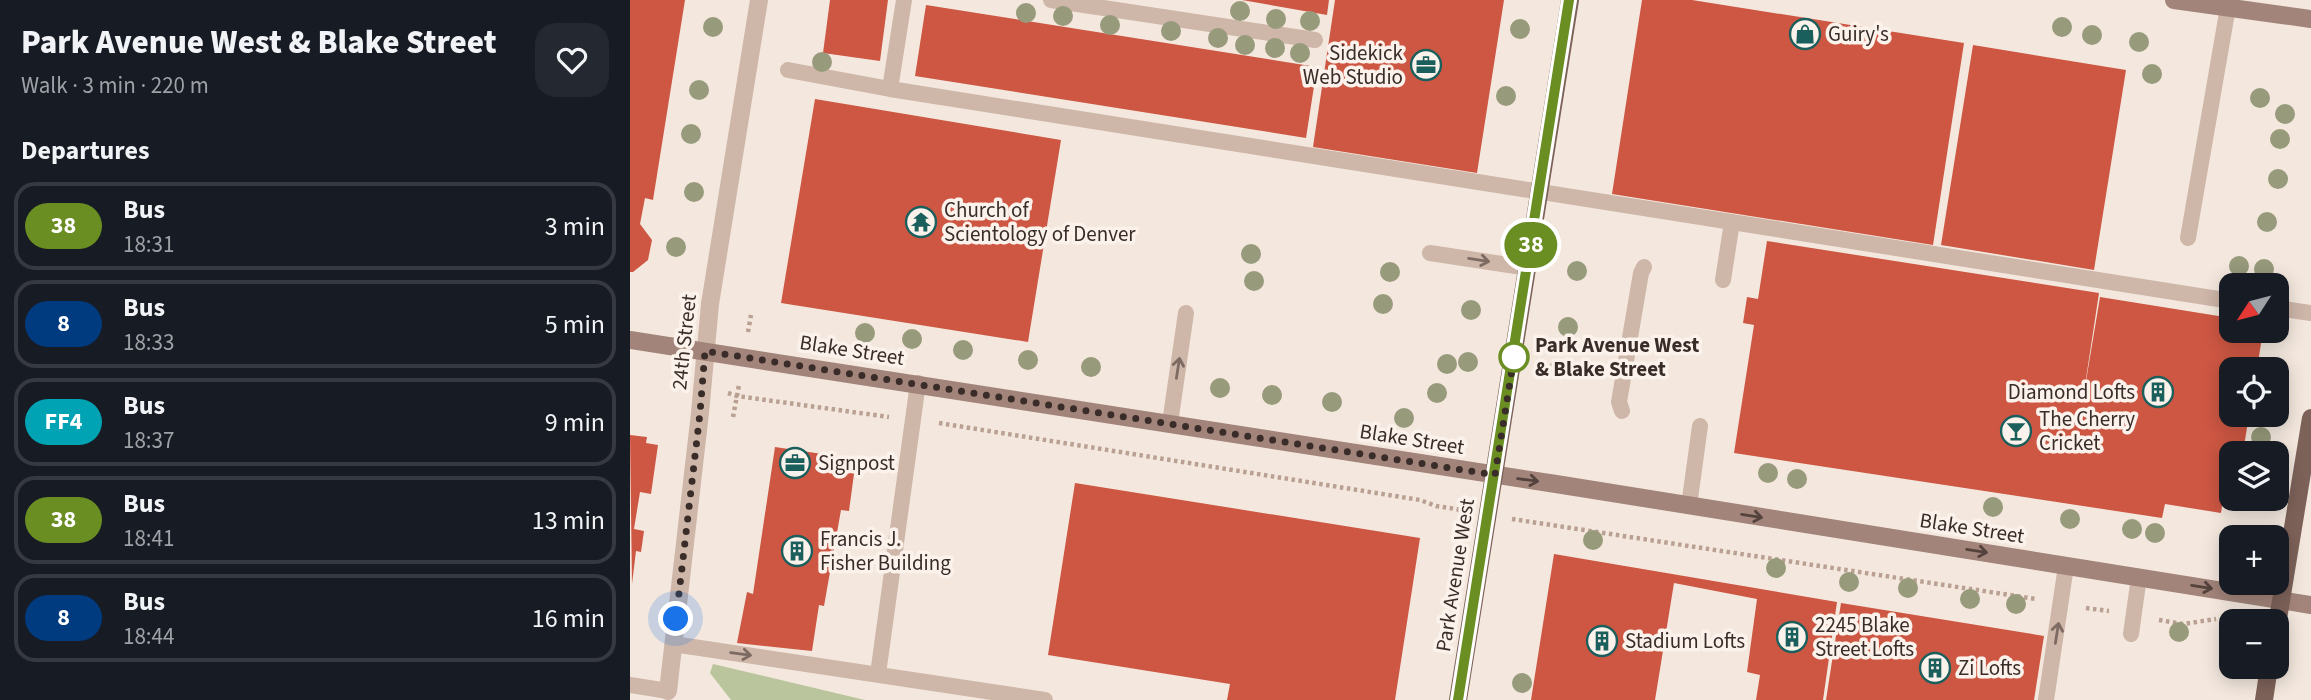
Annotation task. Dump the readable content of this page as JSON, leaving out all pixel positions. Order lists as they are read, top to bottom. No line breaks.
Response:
{"streets":{"main road":["Blake Street","Park Avenue West"],"street":["24th Street"]},"crossings":[["24th Street","Blake Street"],["Blake Street","Park Avenue West"]],"one_way":["Blake Street"],"places":{"shop":["Guiry's"],"office":["Sidekick Web Studio","Signpost"],"temple":["Church of Scientology of Denver"],"other":["Park Avenue West & Blake Street"],"building":["Diamond Lofts","Francis J. Fisher Building","2245 Blake Street Lofts","Stadium Lofts","Zi Lofts"],"bar":["The Cherry Cricket"]},"lines":["bus line 38"],"north":"bottom left","page":{"heading":[["Park Avenue West & Blake Street","Walk · 3 min · 220 m"],"Departures"],"on_map":"38","list":[{"mark":"38","name":"Bus","note":"18:31","value":"3 min"},{"mark":"8","name":"Bus","note":"18:33","value":"5 min"},{"mark":"FF4","name":"Bus","note":"18:37","value":"9 min"},{"mark":"38","name":"Bus","note":"18:41","value":"13 min"},{"mark":"8","name":"Bus","note":"18:44","value":"16 min"}],"map_buttons":["+","−"]}}
